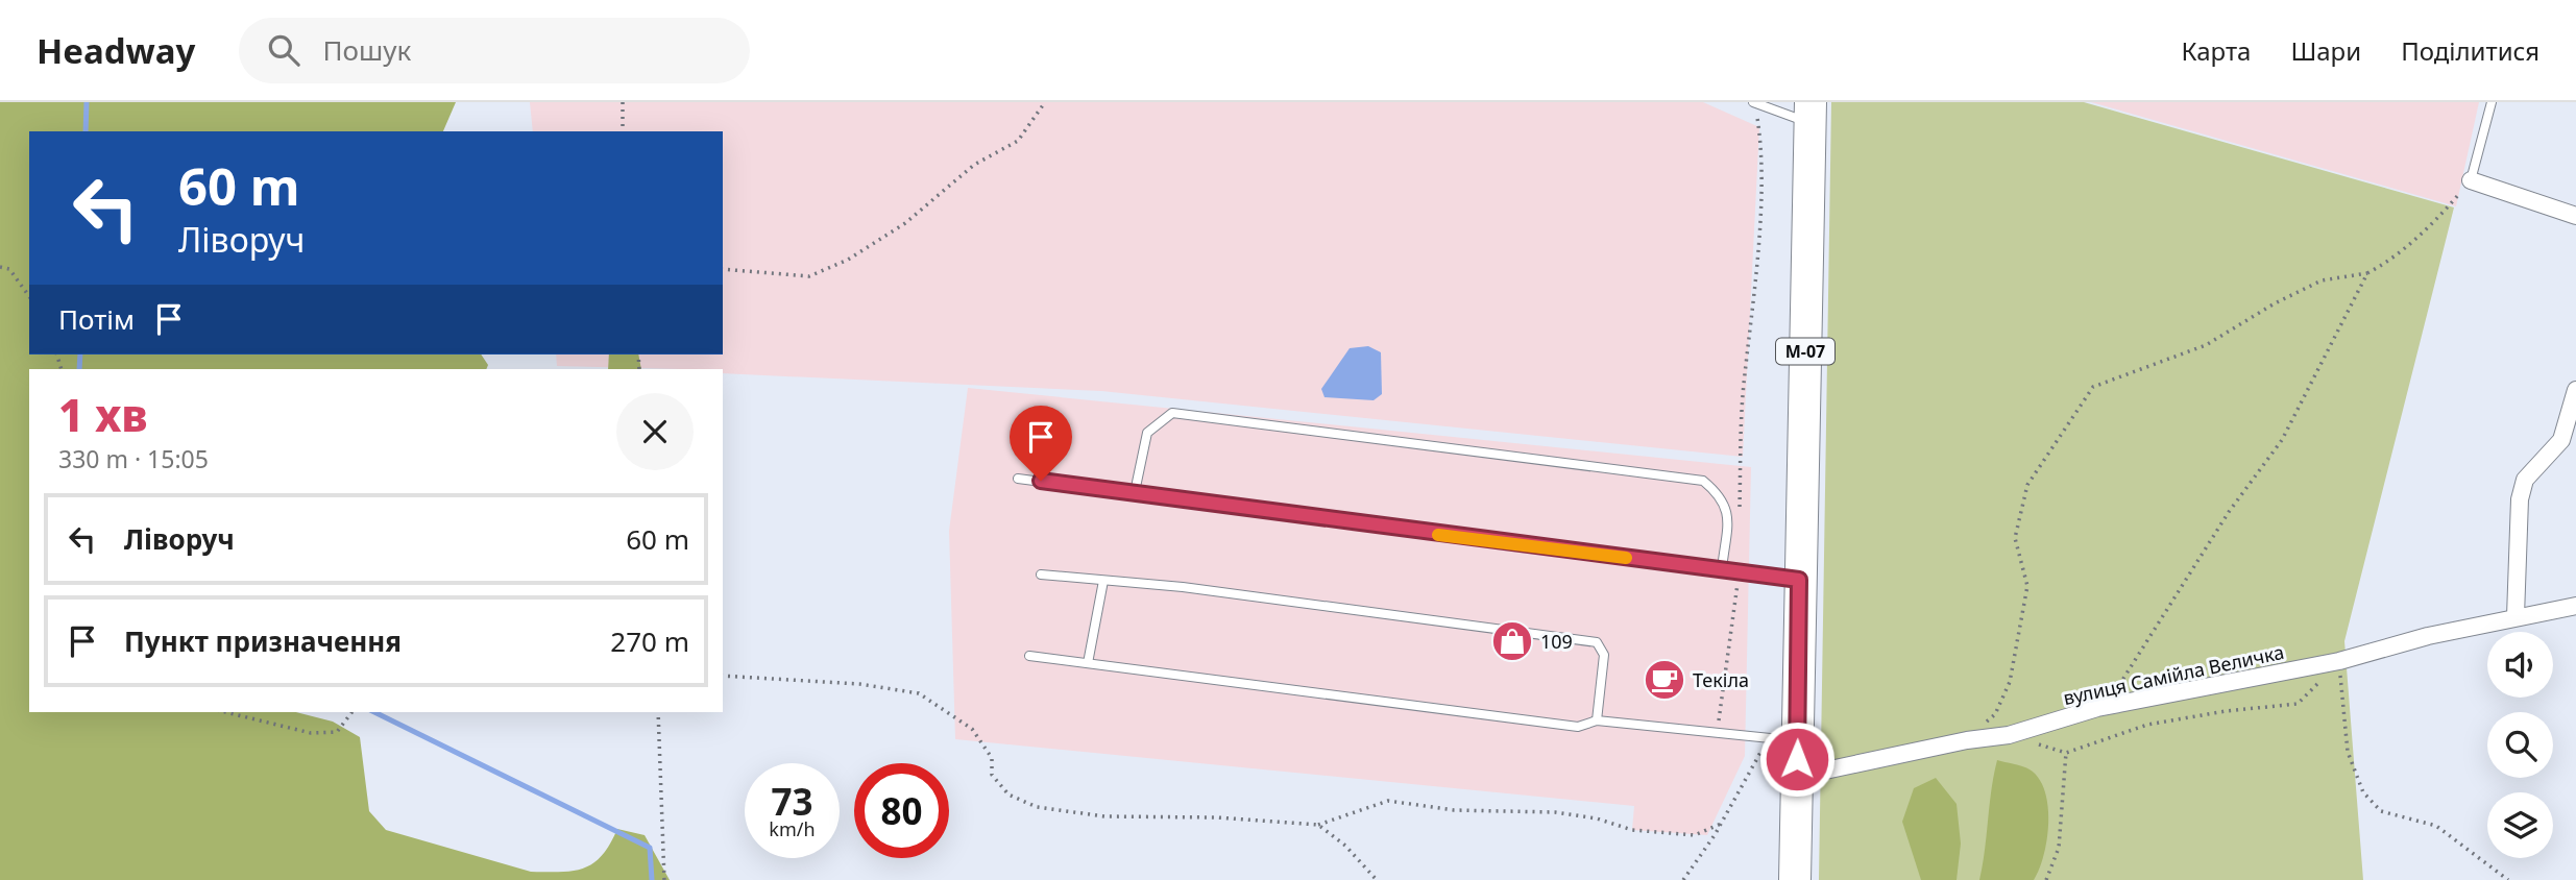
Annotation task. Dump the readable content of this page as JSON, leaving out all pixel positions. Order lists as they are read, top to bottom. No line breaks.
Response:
{"streets":{"highway":["М-07"],"street":["вулиця Самійла Величка"]},"crossings":[["М-07","вулиця Самійла Величка"]],"places":{"shop":["109"],"cafe":["Текіла"]},"page":{"header":"Headway","search":"Пошук","nav":["Карта","Шари","Поділитися"],"turn":["60 m","Ліворуч"],"then":"Потім","heading":["1 хв","330 m · 15:05"],"list":[{"name":"Ліворуч","value":"60 m"},{"name":"Пункт призначення","value":"270 m"}],"speed":"73 km/h","limit":"80"}}
